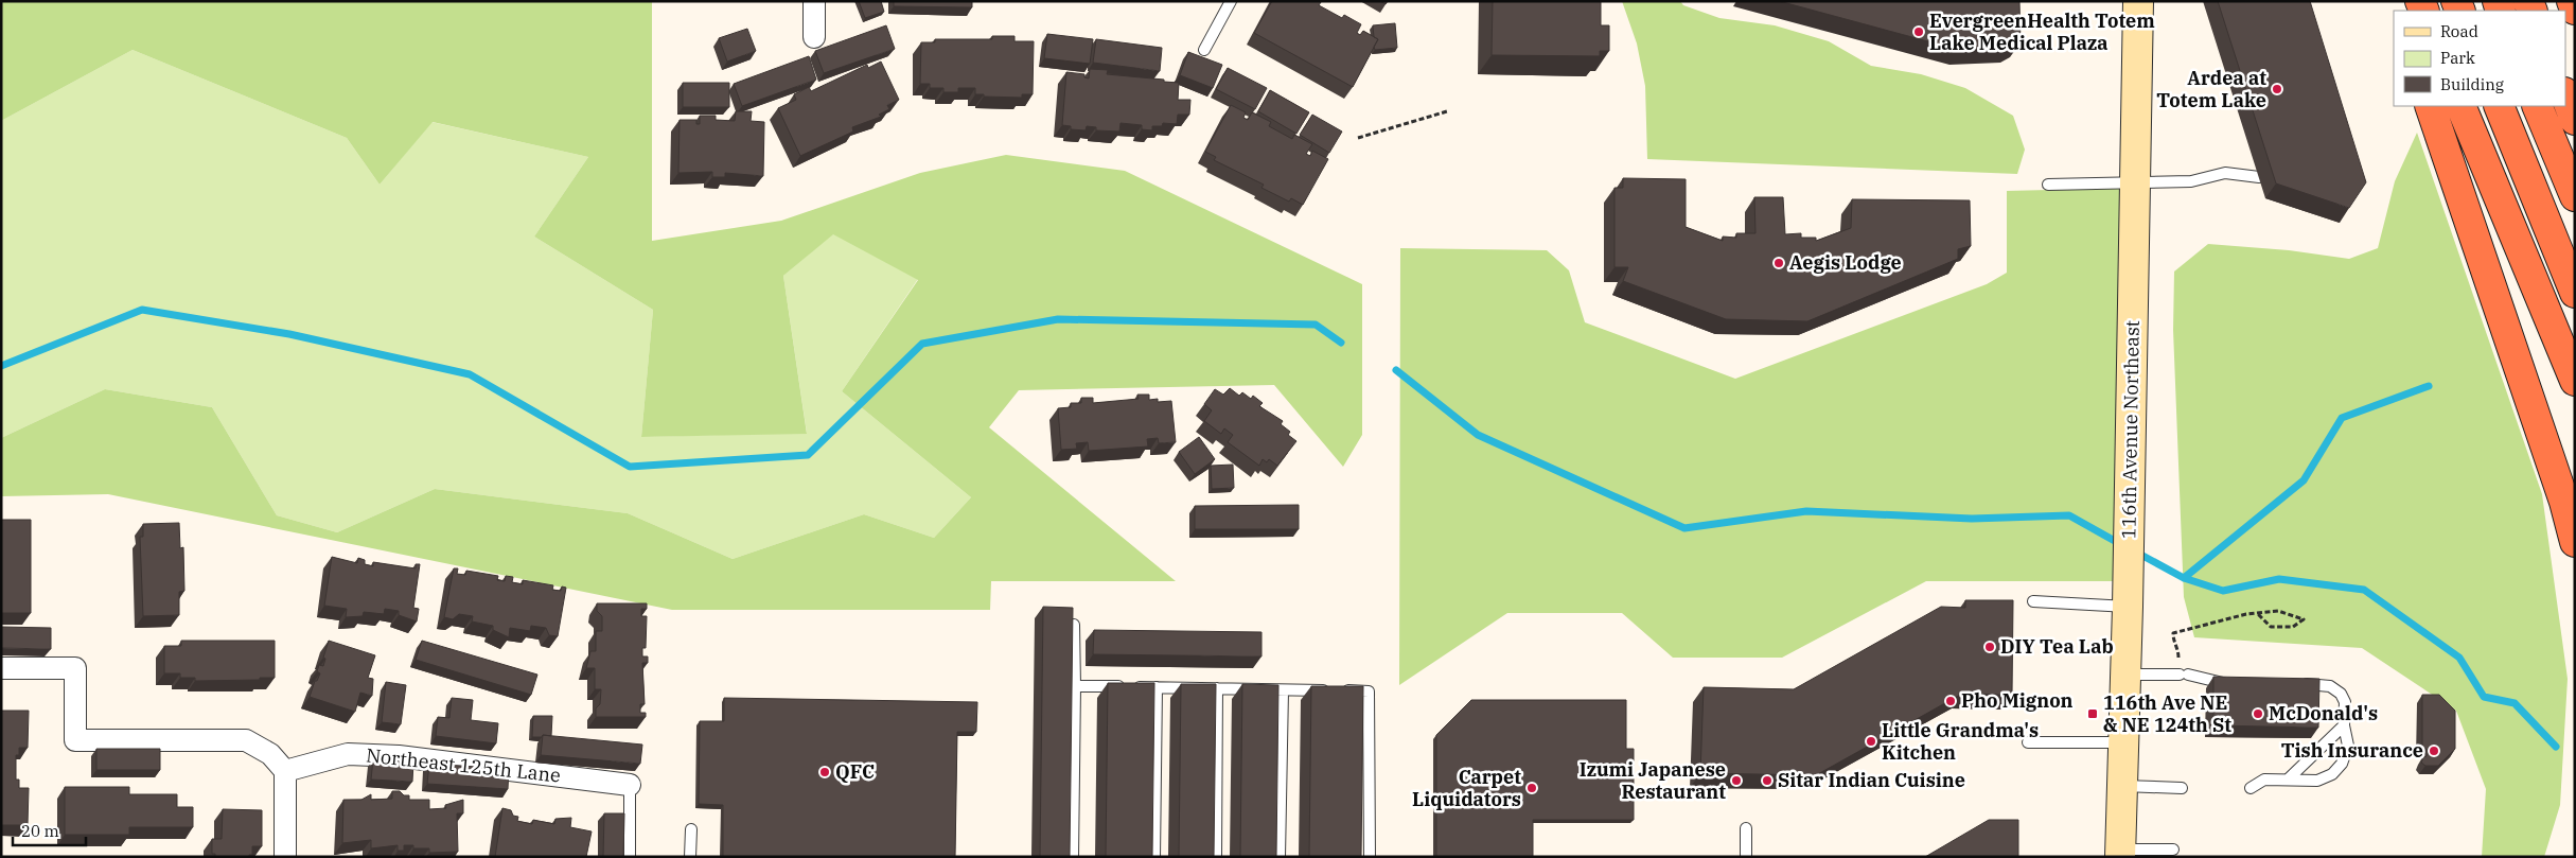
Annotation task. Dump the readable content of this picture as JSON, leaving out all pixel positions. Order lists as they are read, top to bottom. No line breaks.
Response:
{"streets":{"street":["116th Avenue Northeast","Northeast 125th Lane"]},"places":{"other":["EvergreenHealth Totem Lake Medical Plaza","Ardea at Totem Lake","Aegis Lodge","DIY Tea Lab","Pho Mignon","McDonald's","Little Grandma's Kitchen","Tish Insurance","QFC","Izumi Japanese Restaurant","Sitar Indian Cuisine","Carpet Liquidators"],"transit":["116th Ave NE & NE 124th St"]},"legend":["Road","Park","Building"],"scale_bar":"20 m"}
